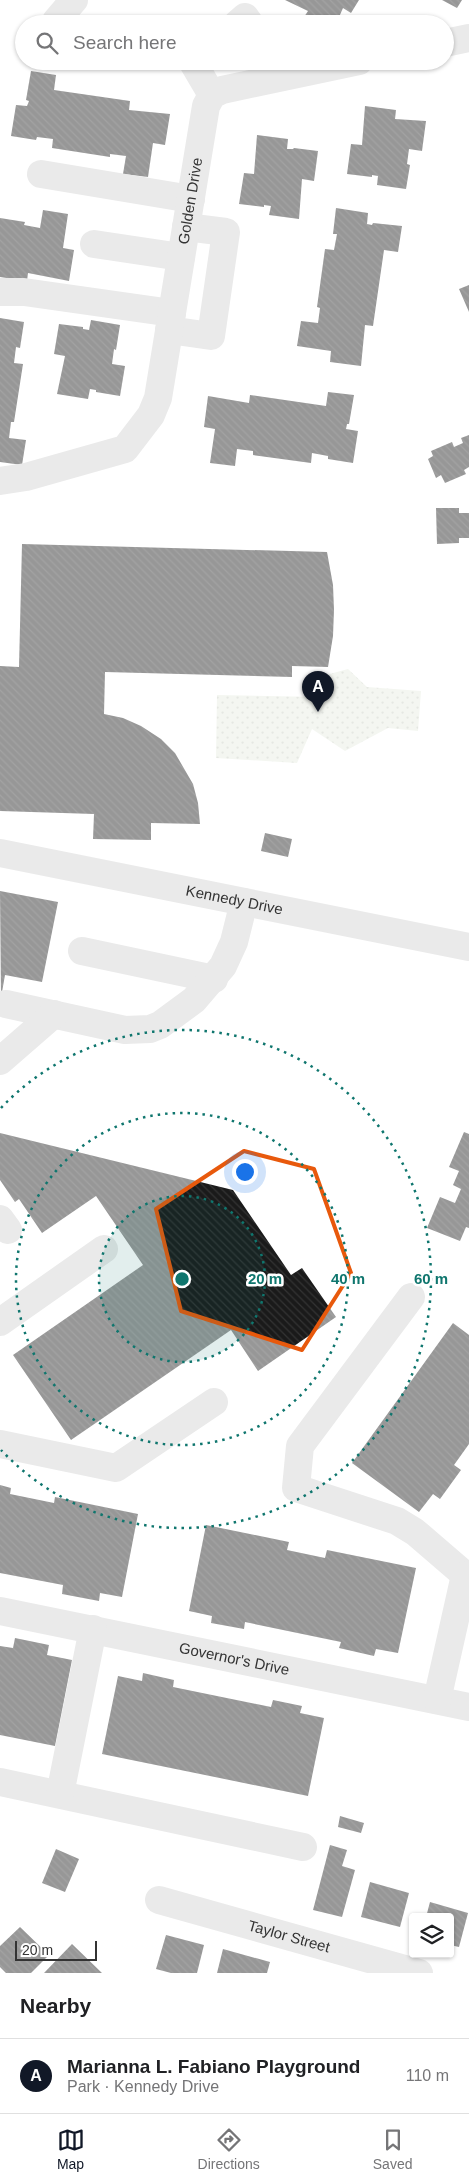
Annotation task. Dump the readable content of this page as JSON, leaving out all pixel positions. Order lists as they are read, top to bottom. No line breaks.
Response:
{"streets":{"street":["Golden Drive","Kennedy Drive","Governor's Drive","Taylor Street"]},"scale_bar":"20 m","page":{"search":"Search here","pins":"A","scale":"20 m","heading":"Nearby","list":[{"mark":"A","name":"Marianna L. Fabiano Playground","note":"Park · Kennedy Drive","value":"110 m"}],"nav":["Map","Directions","Saved"]},"rings":["20 m","40 m","60 m"]}
